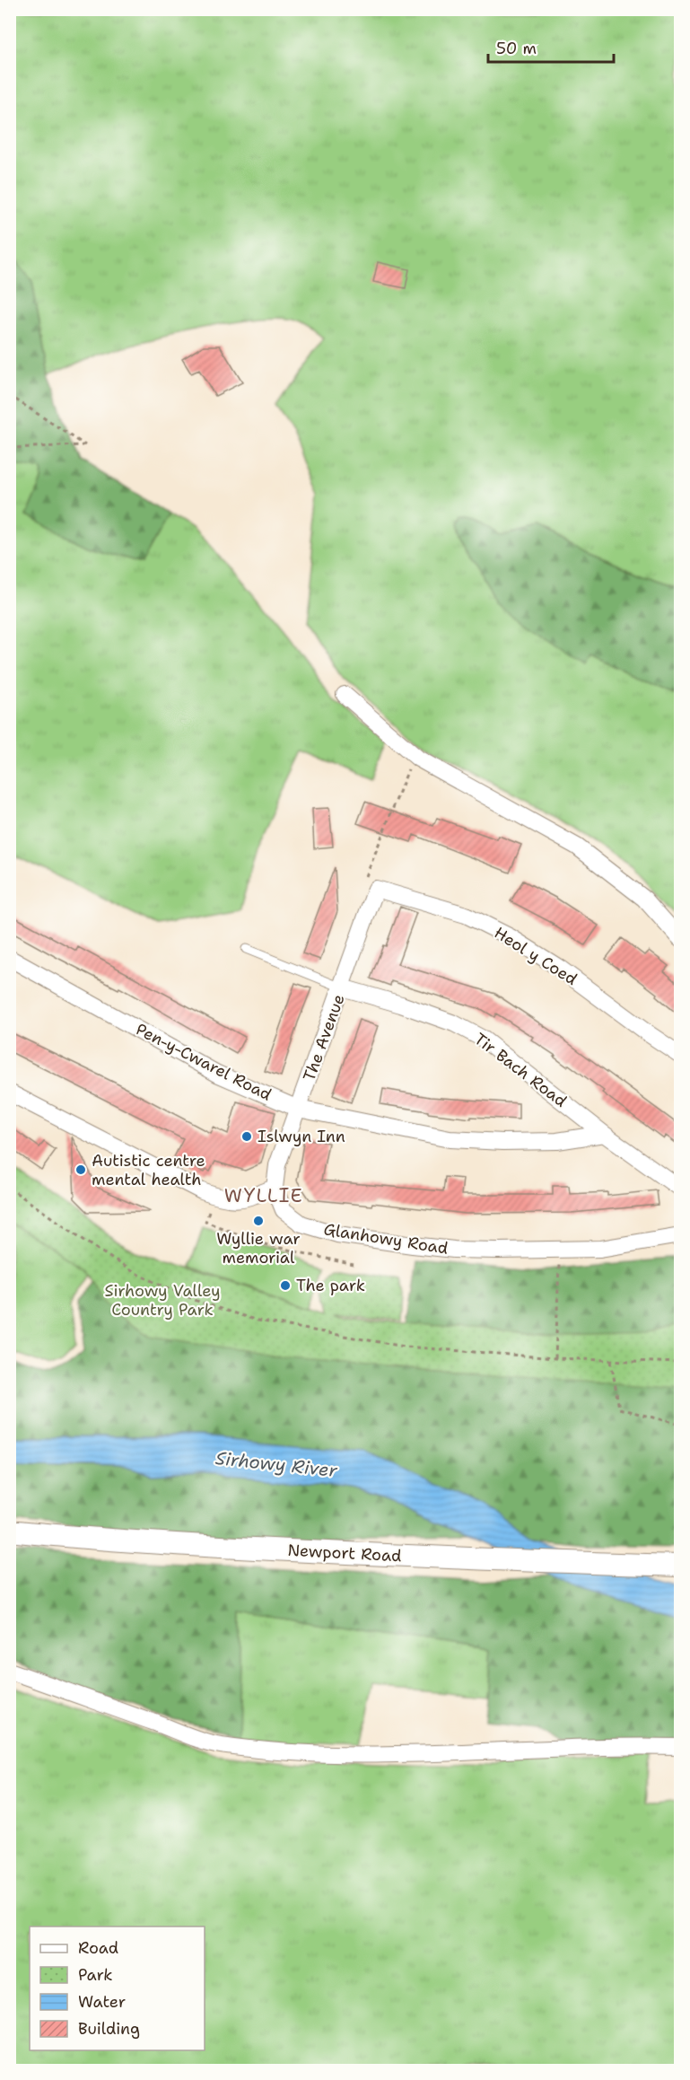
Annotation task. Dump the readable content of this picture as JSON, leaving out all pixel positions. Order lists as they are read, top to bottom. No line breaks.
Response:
{"streets":{"main road":["Newport Road"],"street":["Heol y Coed","The Avenue","Pen-y-Cwarel Road","Tir Bach Road","Glanhowy Road"]},"crossings":[["Heol y Coed","The Avenue"],["The Avenue","Pen-y-Cwarel Road"],["The Avenue","Tir Bach Road"],["The Avenue","Glanhowy Road"],["Pen-y-Cwarel Road","Tir Bach Road"]],"districts":["WYLLIE"],"water":["Sirhowy River"],"parks":["Sirhowy Valley Country Park"],"places":["Islwyn Inn","Autistic centre mental health","Wyllie war memorial","The park"],"legend":["Road","Park","Water","Building"],"scale_bar":"50 m"}
